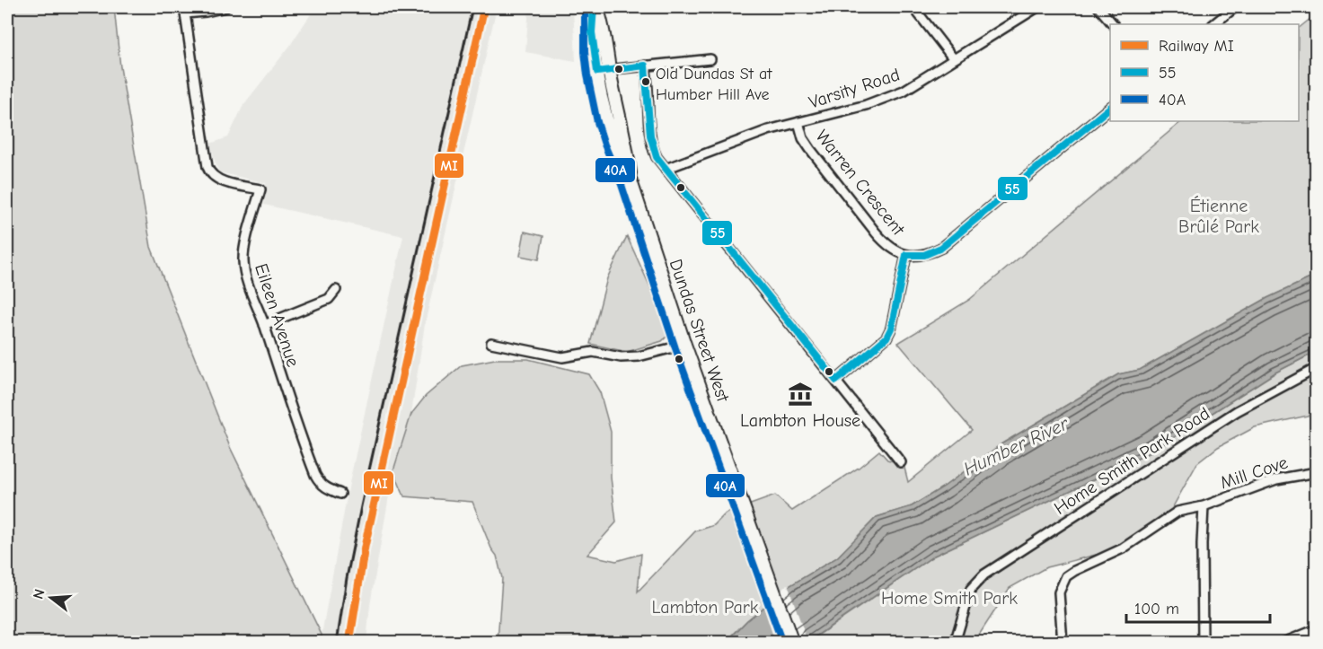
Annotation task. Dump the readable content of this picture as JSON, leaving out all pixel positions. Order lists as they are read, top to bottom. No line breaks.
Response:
{"streets":{"main road":["Dundas Street West"],"street":["Varsity Road","Warren Crescent","Eileen Avenue","Home Smith Park Road","Mill Cove"]},"crossings":[["Varsity Road","Warren Crescent"]],"water":["Humber River"],"parks":["Étienne Brûlé Park","Home Smith Park","Lambton Park"],"places":{"other":["Old Dundas St at Humber Hill Ave"],"museum":["Lambton House"]},"lines":["rail line MI","transit line 55","transit line 40A"],"legend":["Railway MI","55","40A"],"scale_bar":"100 m","north":"left"}
